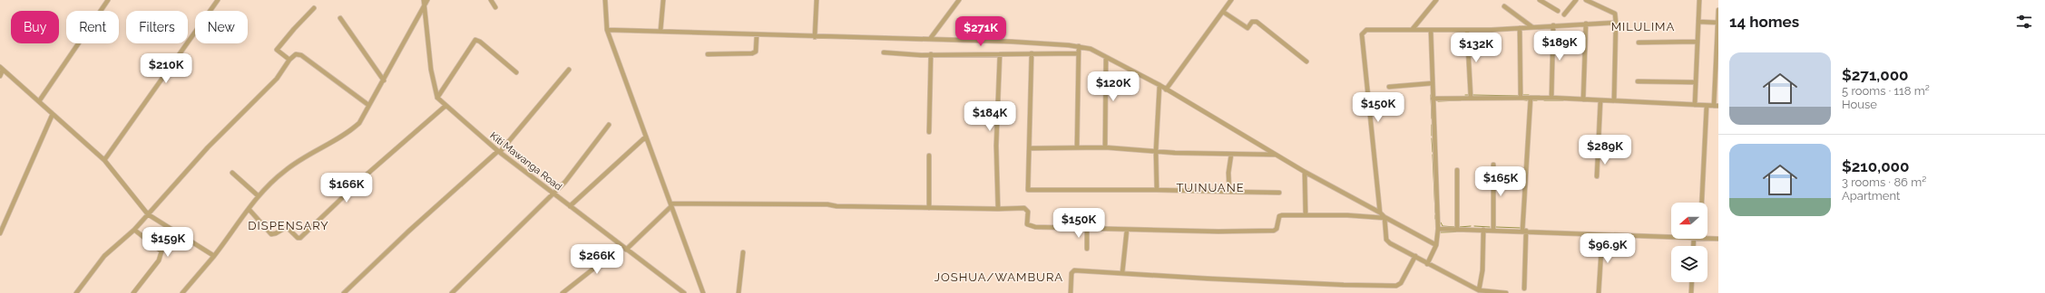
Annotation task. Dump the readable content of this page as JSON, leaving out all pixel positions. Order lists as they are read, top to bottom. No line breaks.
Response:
{"streets":{"street":["Kiti Mawanga Road"]},"districts":["MILULIMA","TUINUANE","DISPENSARY","JOSHUA/WAMBURA"],"north":"left","page":{"heading":"14 homes","chip":["Buy","Rent","Filters","New"],"price":["$271K","$189K","$132K","$210K","$120K","$150K","$184K","$289K","$165K","$166K","$150K","$159K","$96.9K","$266K"],"list":[{"name":"$271,000","note":"5 rooms · 118 m² · House"},{"name":"$210,000","note":"3 rooms · 86 m² · Apartment"}]}}
